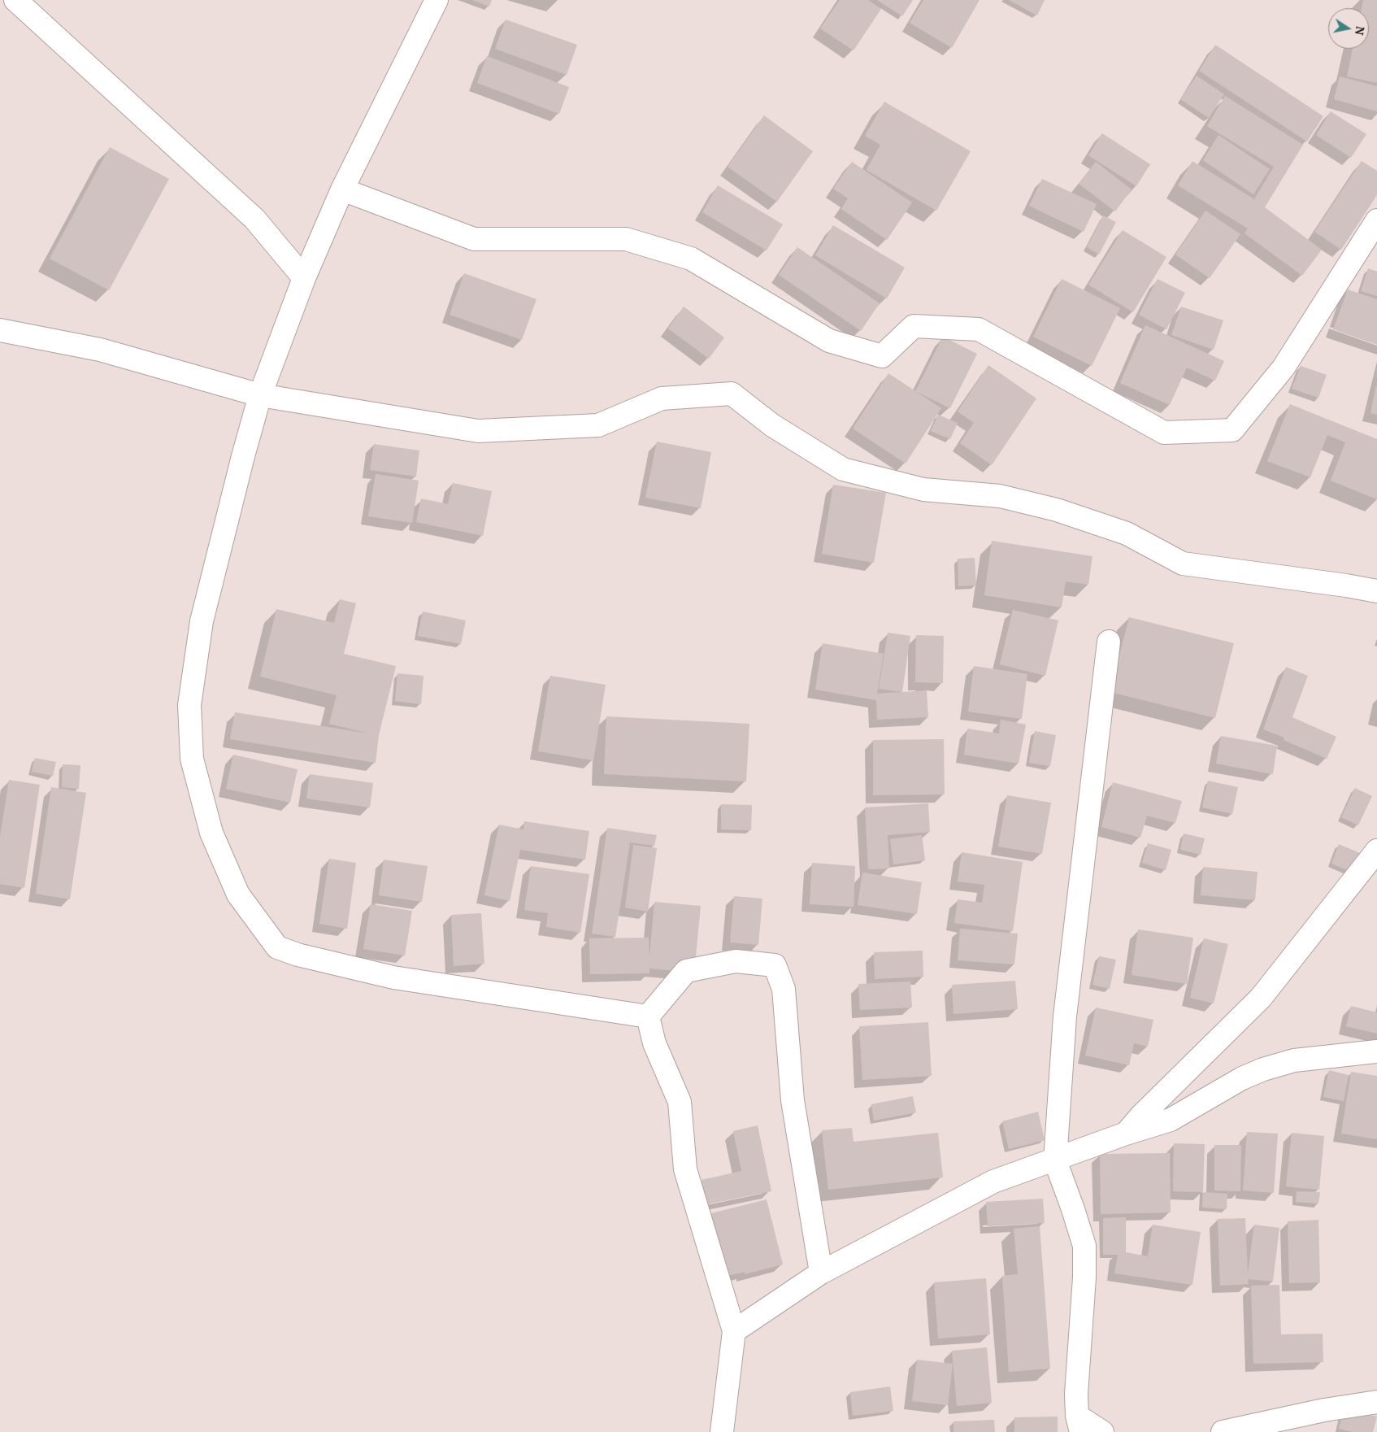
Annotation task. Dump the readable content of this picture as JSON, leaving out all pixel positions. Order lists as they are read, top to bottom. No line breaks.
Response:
{"north":"right"}
